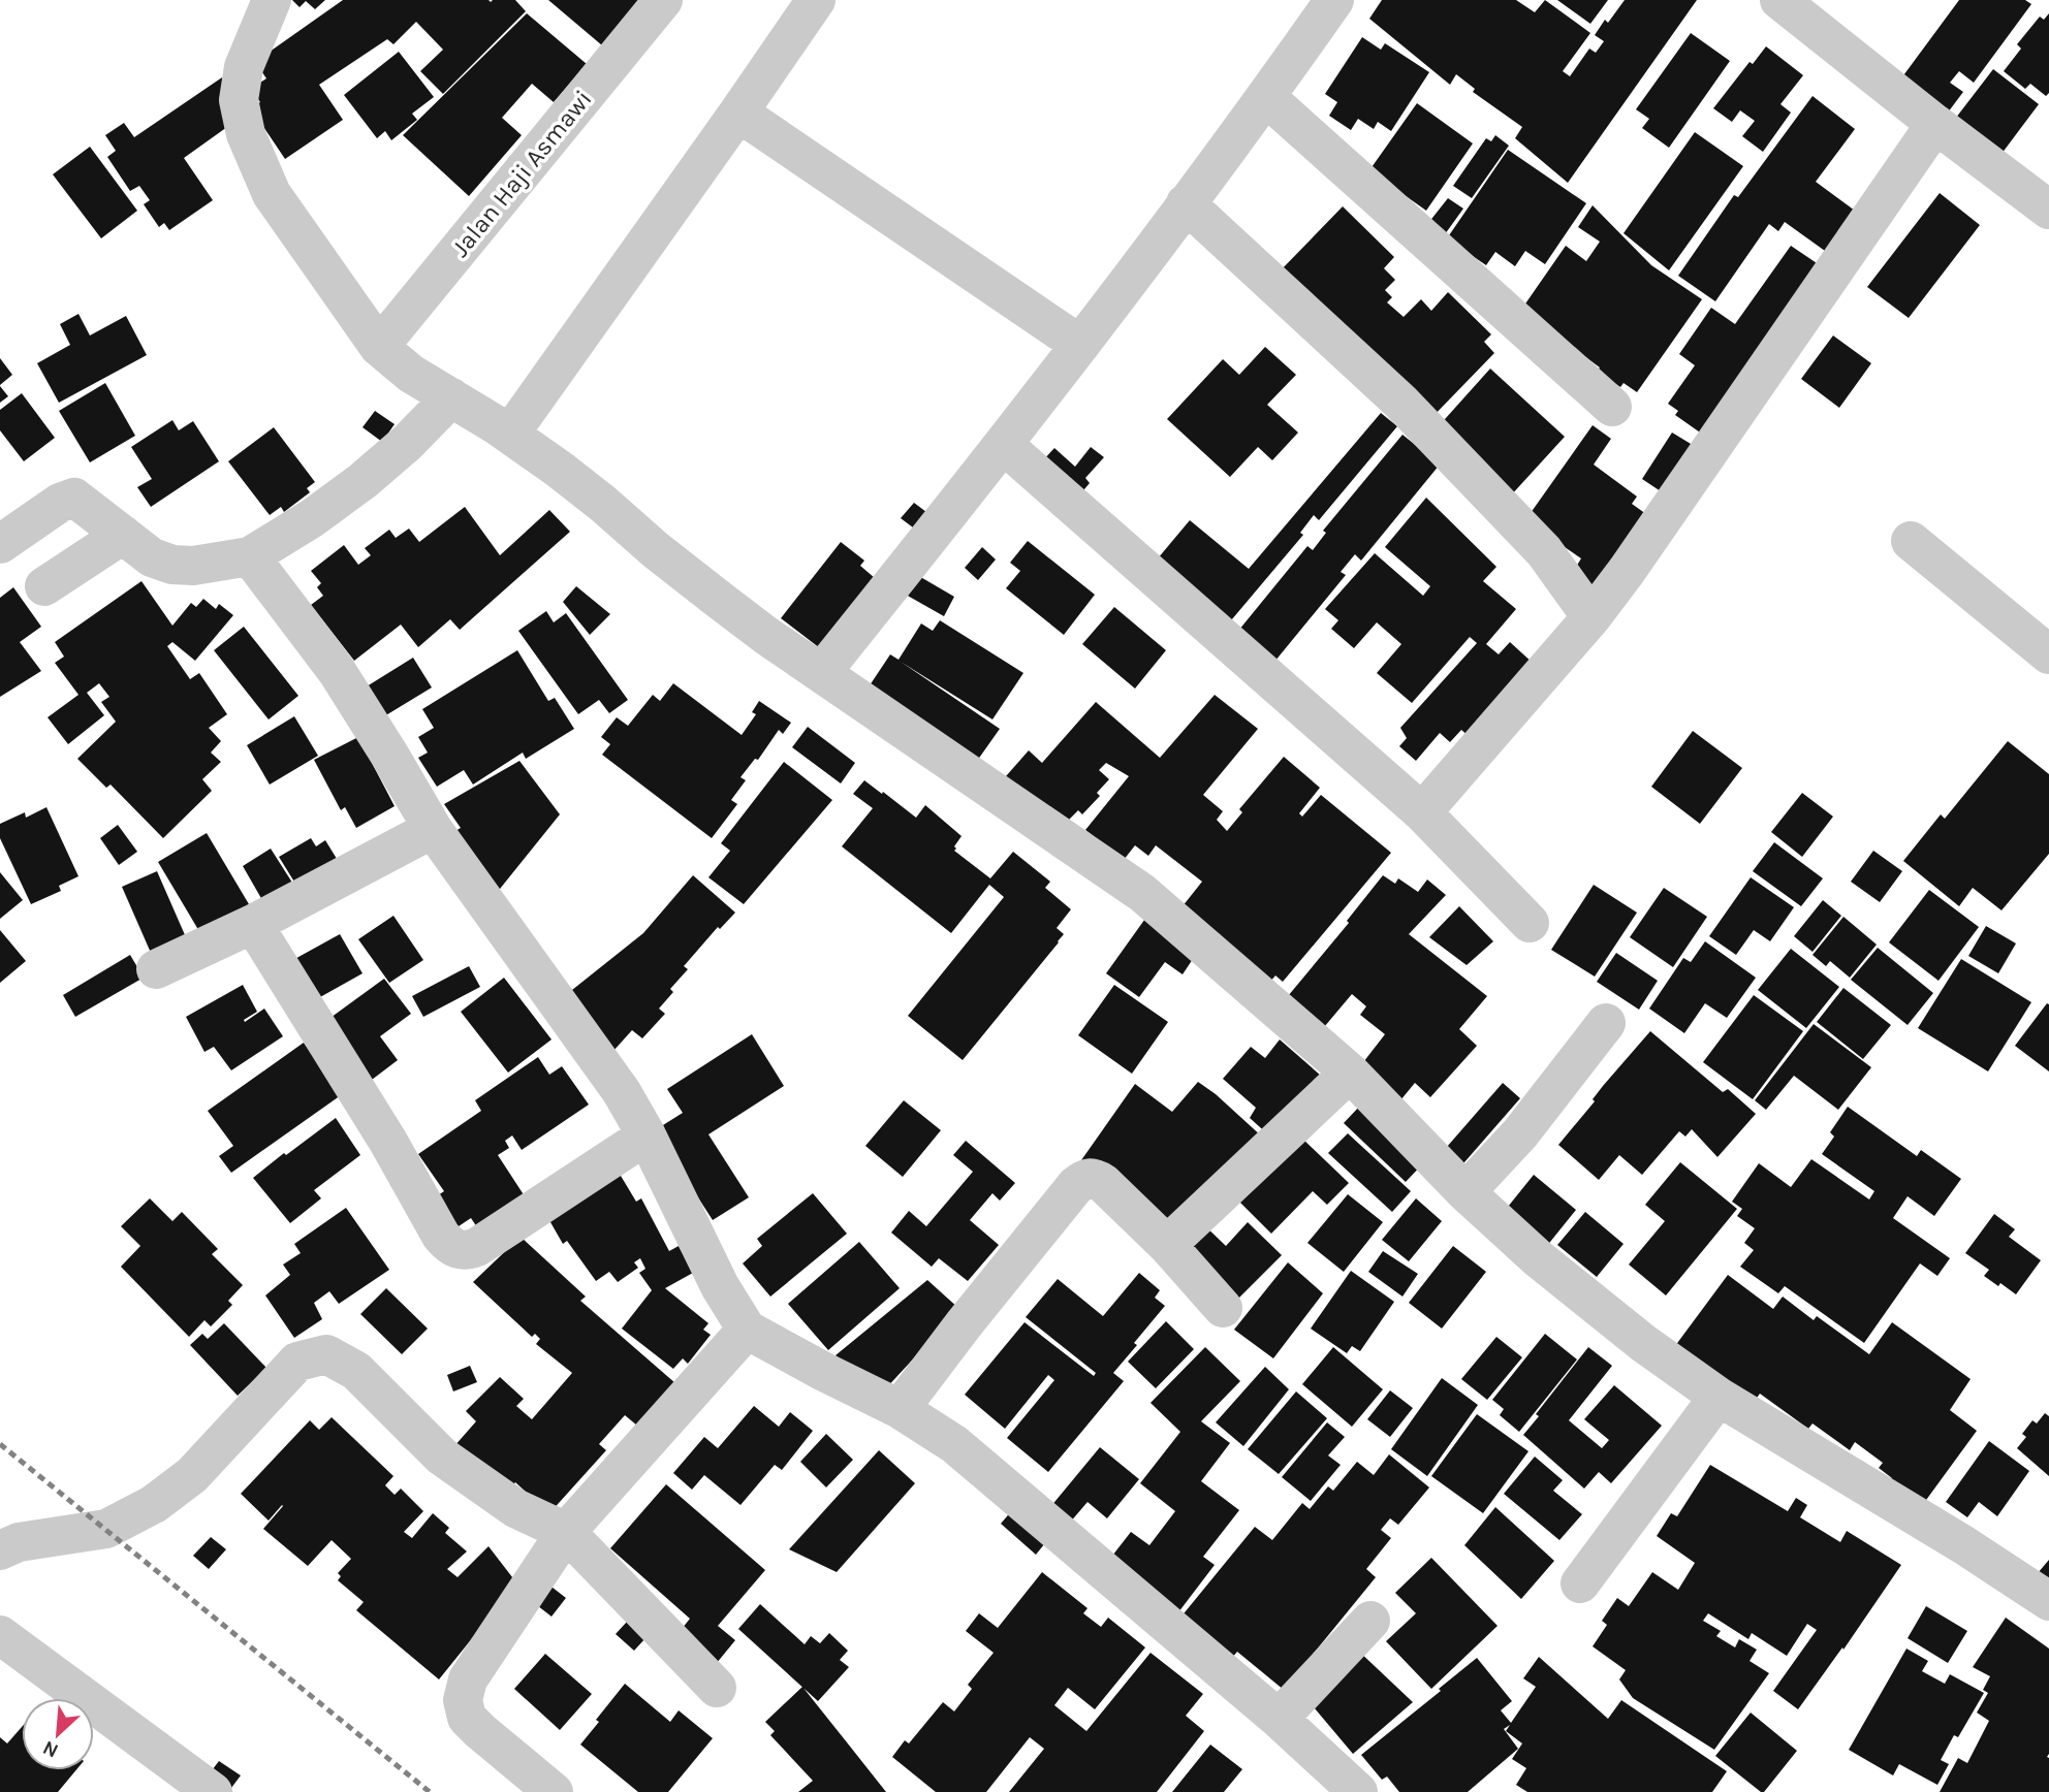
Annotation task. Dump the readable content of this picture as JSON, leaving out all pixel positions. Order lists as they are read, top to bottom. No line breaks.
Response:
{"streets":{"street":["Jalan Haji Asmawi"]},"north":"bottom left"}
